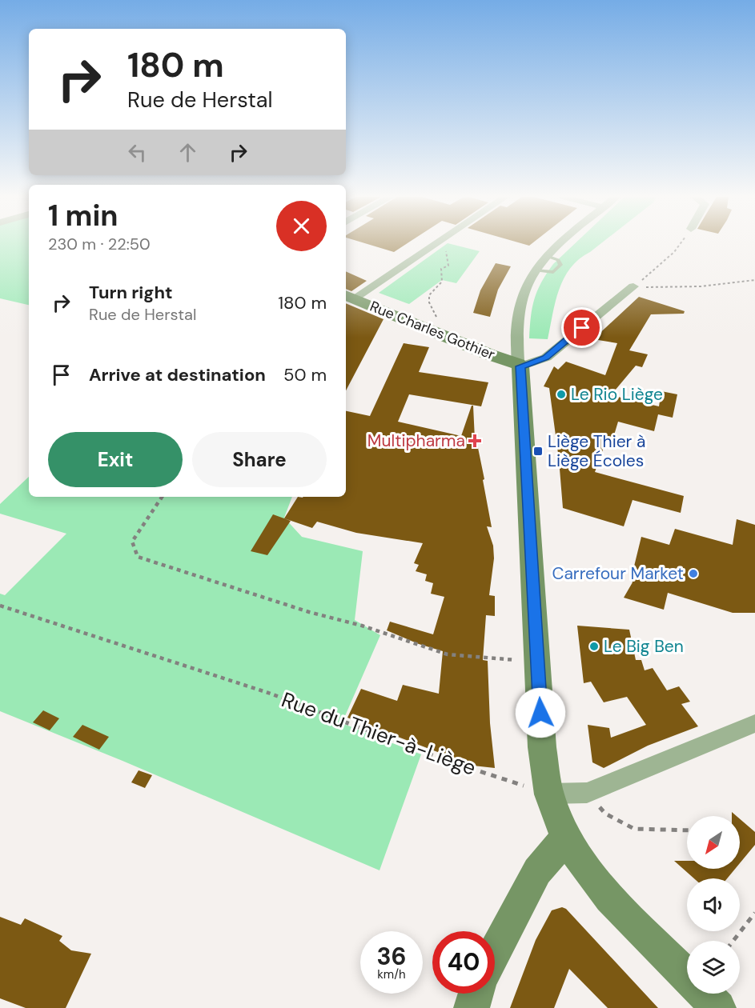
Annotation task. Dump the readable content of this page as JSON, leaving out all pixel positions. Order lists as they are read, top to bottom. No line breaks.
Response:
{"streets":{"street":["Rue Charles Gothier"],"path":["Rue du Thier-à-Liège"]},"places":{"other":["Le Rio Liège","Carrefour Market","Le Big Ben"],"health":["Multipharma"],"transit":["Liège Thier à Liège Écoles"]},"north":"bottom left","page":{"turn":["180 m","Rue de Herstal"],"heading":["1 min","230 m · 22:50"],"list":[{"name":"Turn right","note":"Rue de Herstal","value":"180 m"},{"name":"Arrive at destination","value":"50 m"}],"buttons":["Exit","Share"],"speed":"36 km/h","limit":"40"}}
